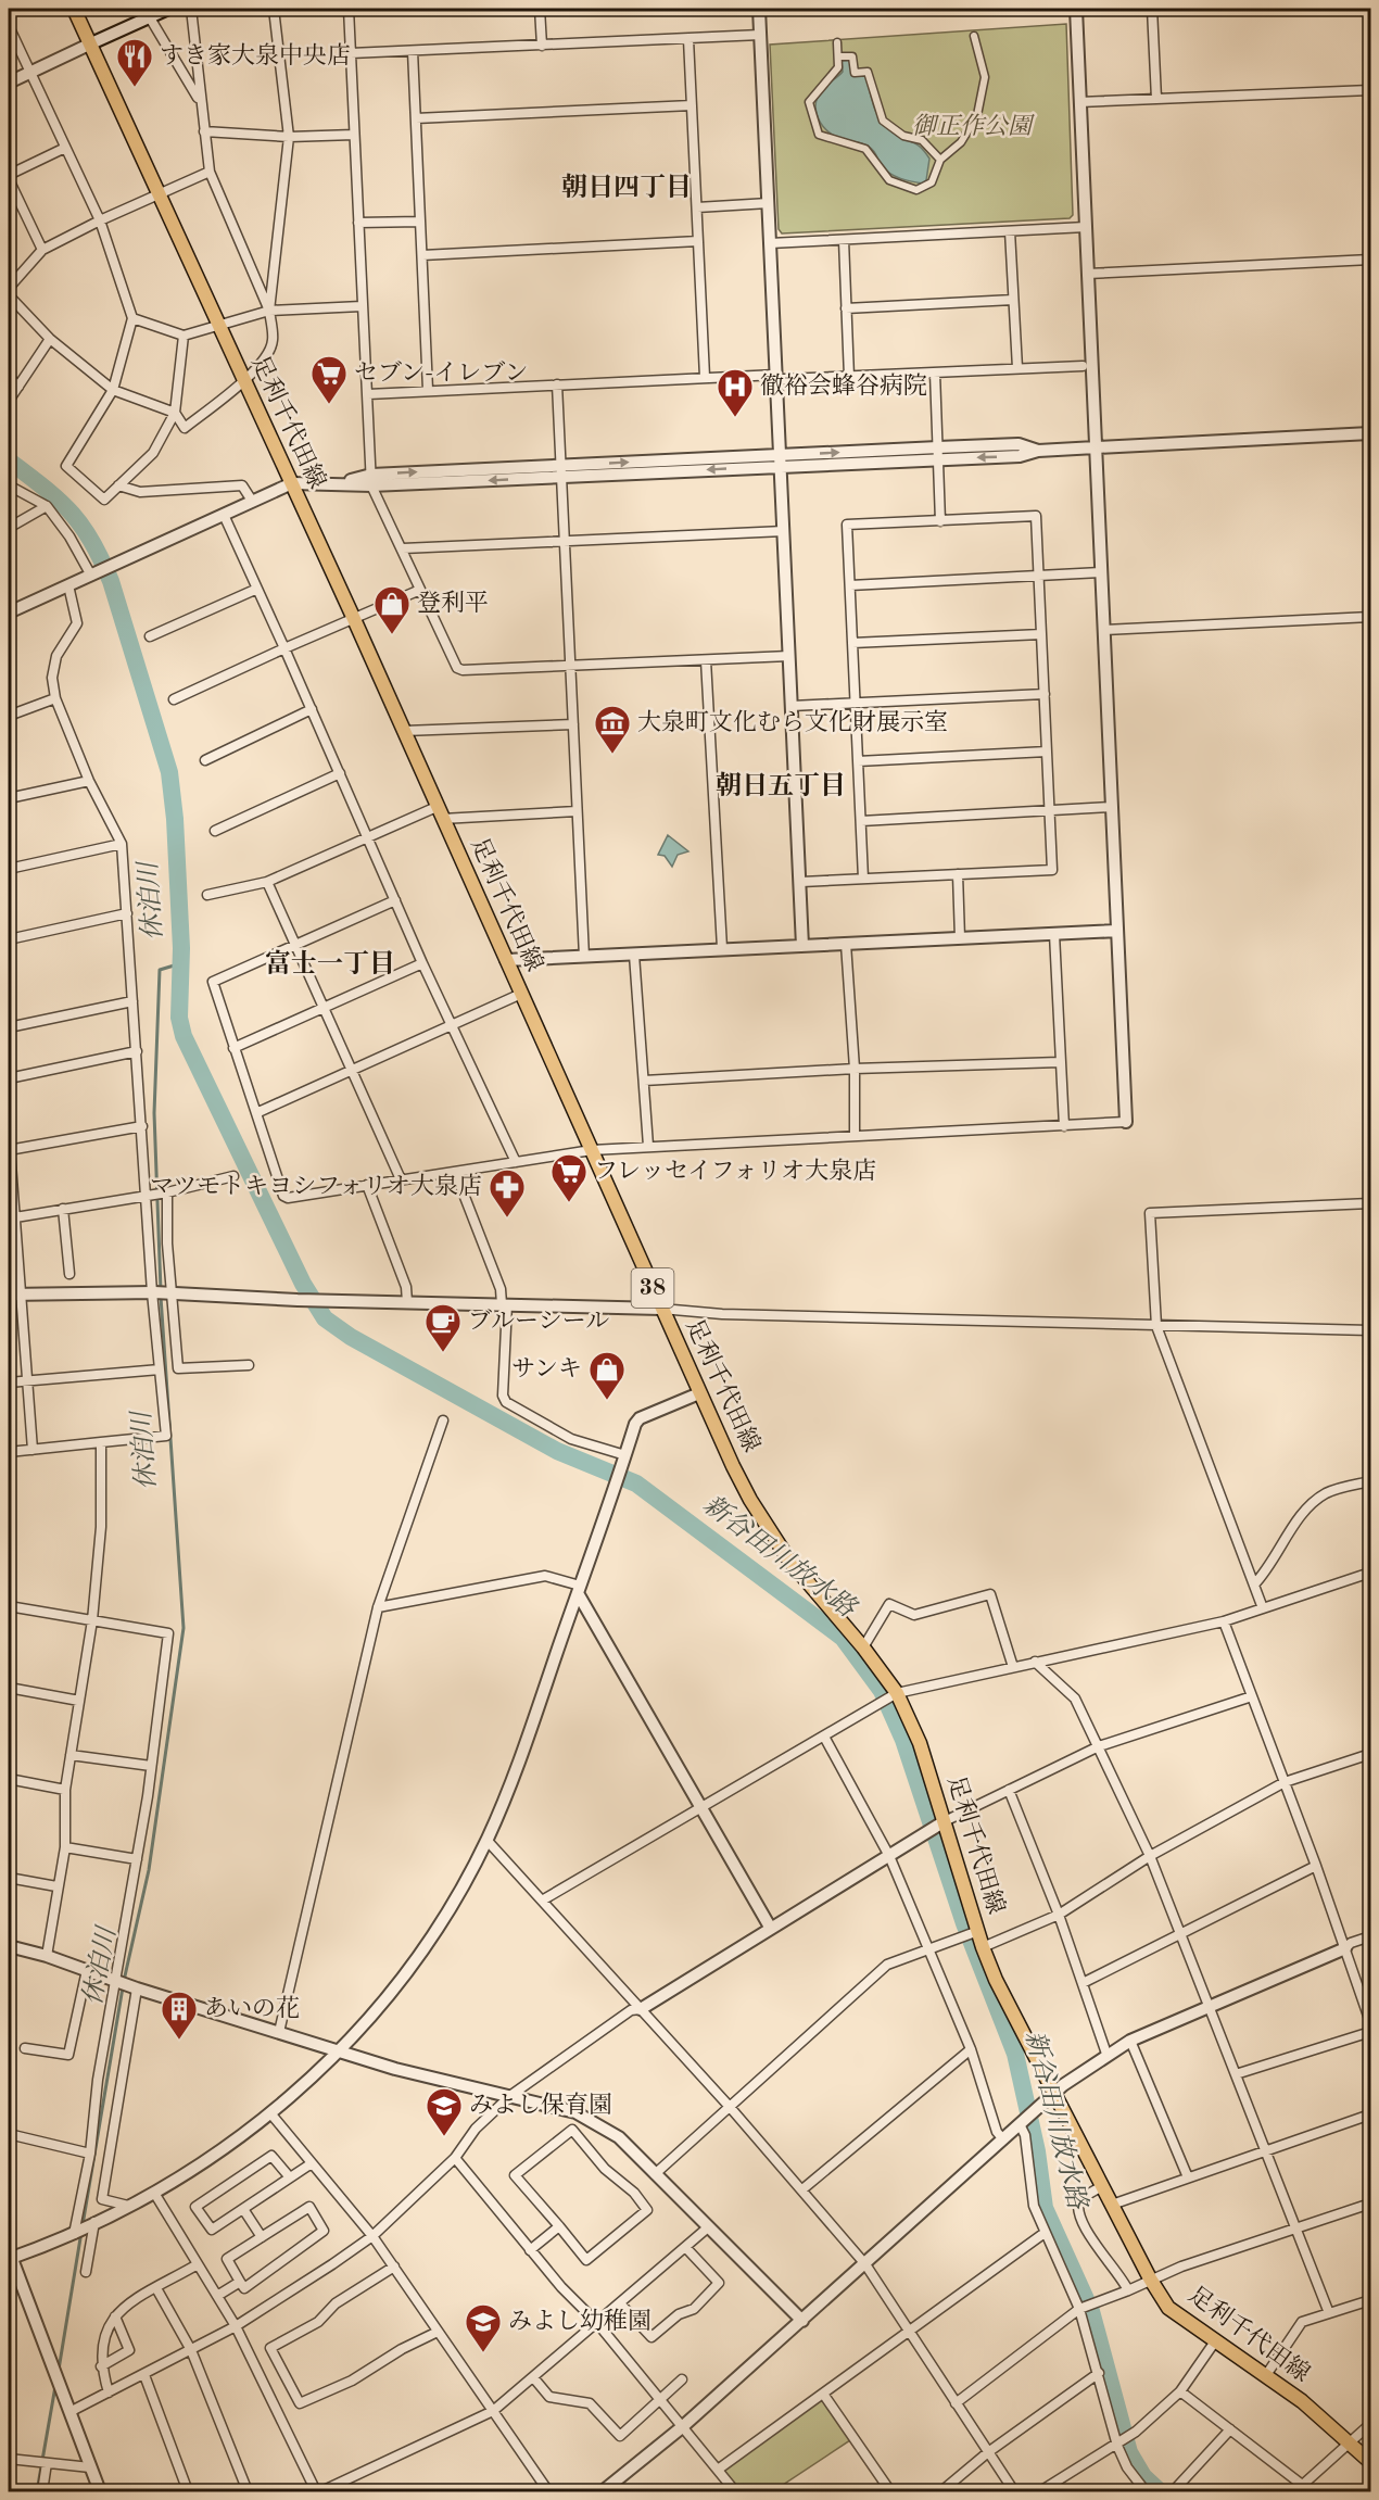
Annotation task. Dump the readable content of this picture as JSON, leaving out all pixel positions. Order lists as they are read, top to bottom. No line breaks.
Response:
{"streets":{"main road":["足利千代田線","38"]},"districts":["朝日四丁目","朝日五丁目","富士一丁目"],"water":["休泊川","新谷田川放水路"],"parks":["御正作公園"],"places":{"restaurant":["すき家大泉中央店"],"supermarket":["セブン-イレブン","フレッセイフォリオ大泉店"],"hospital":["徹裕会蜂谷病院"],"shop":["登利平","サンキ"],"museum":["大泉町文化むら文化財展示室"],"pharmacy":["マツモトキヨシフォリオ大泉店"],"cafe":["ブルーシール"],"building":["あいの花"],"school or university":["みよし保育園","みよし幼稚園"]}}
